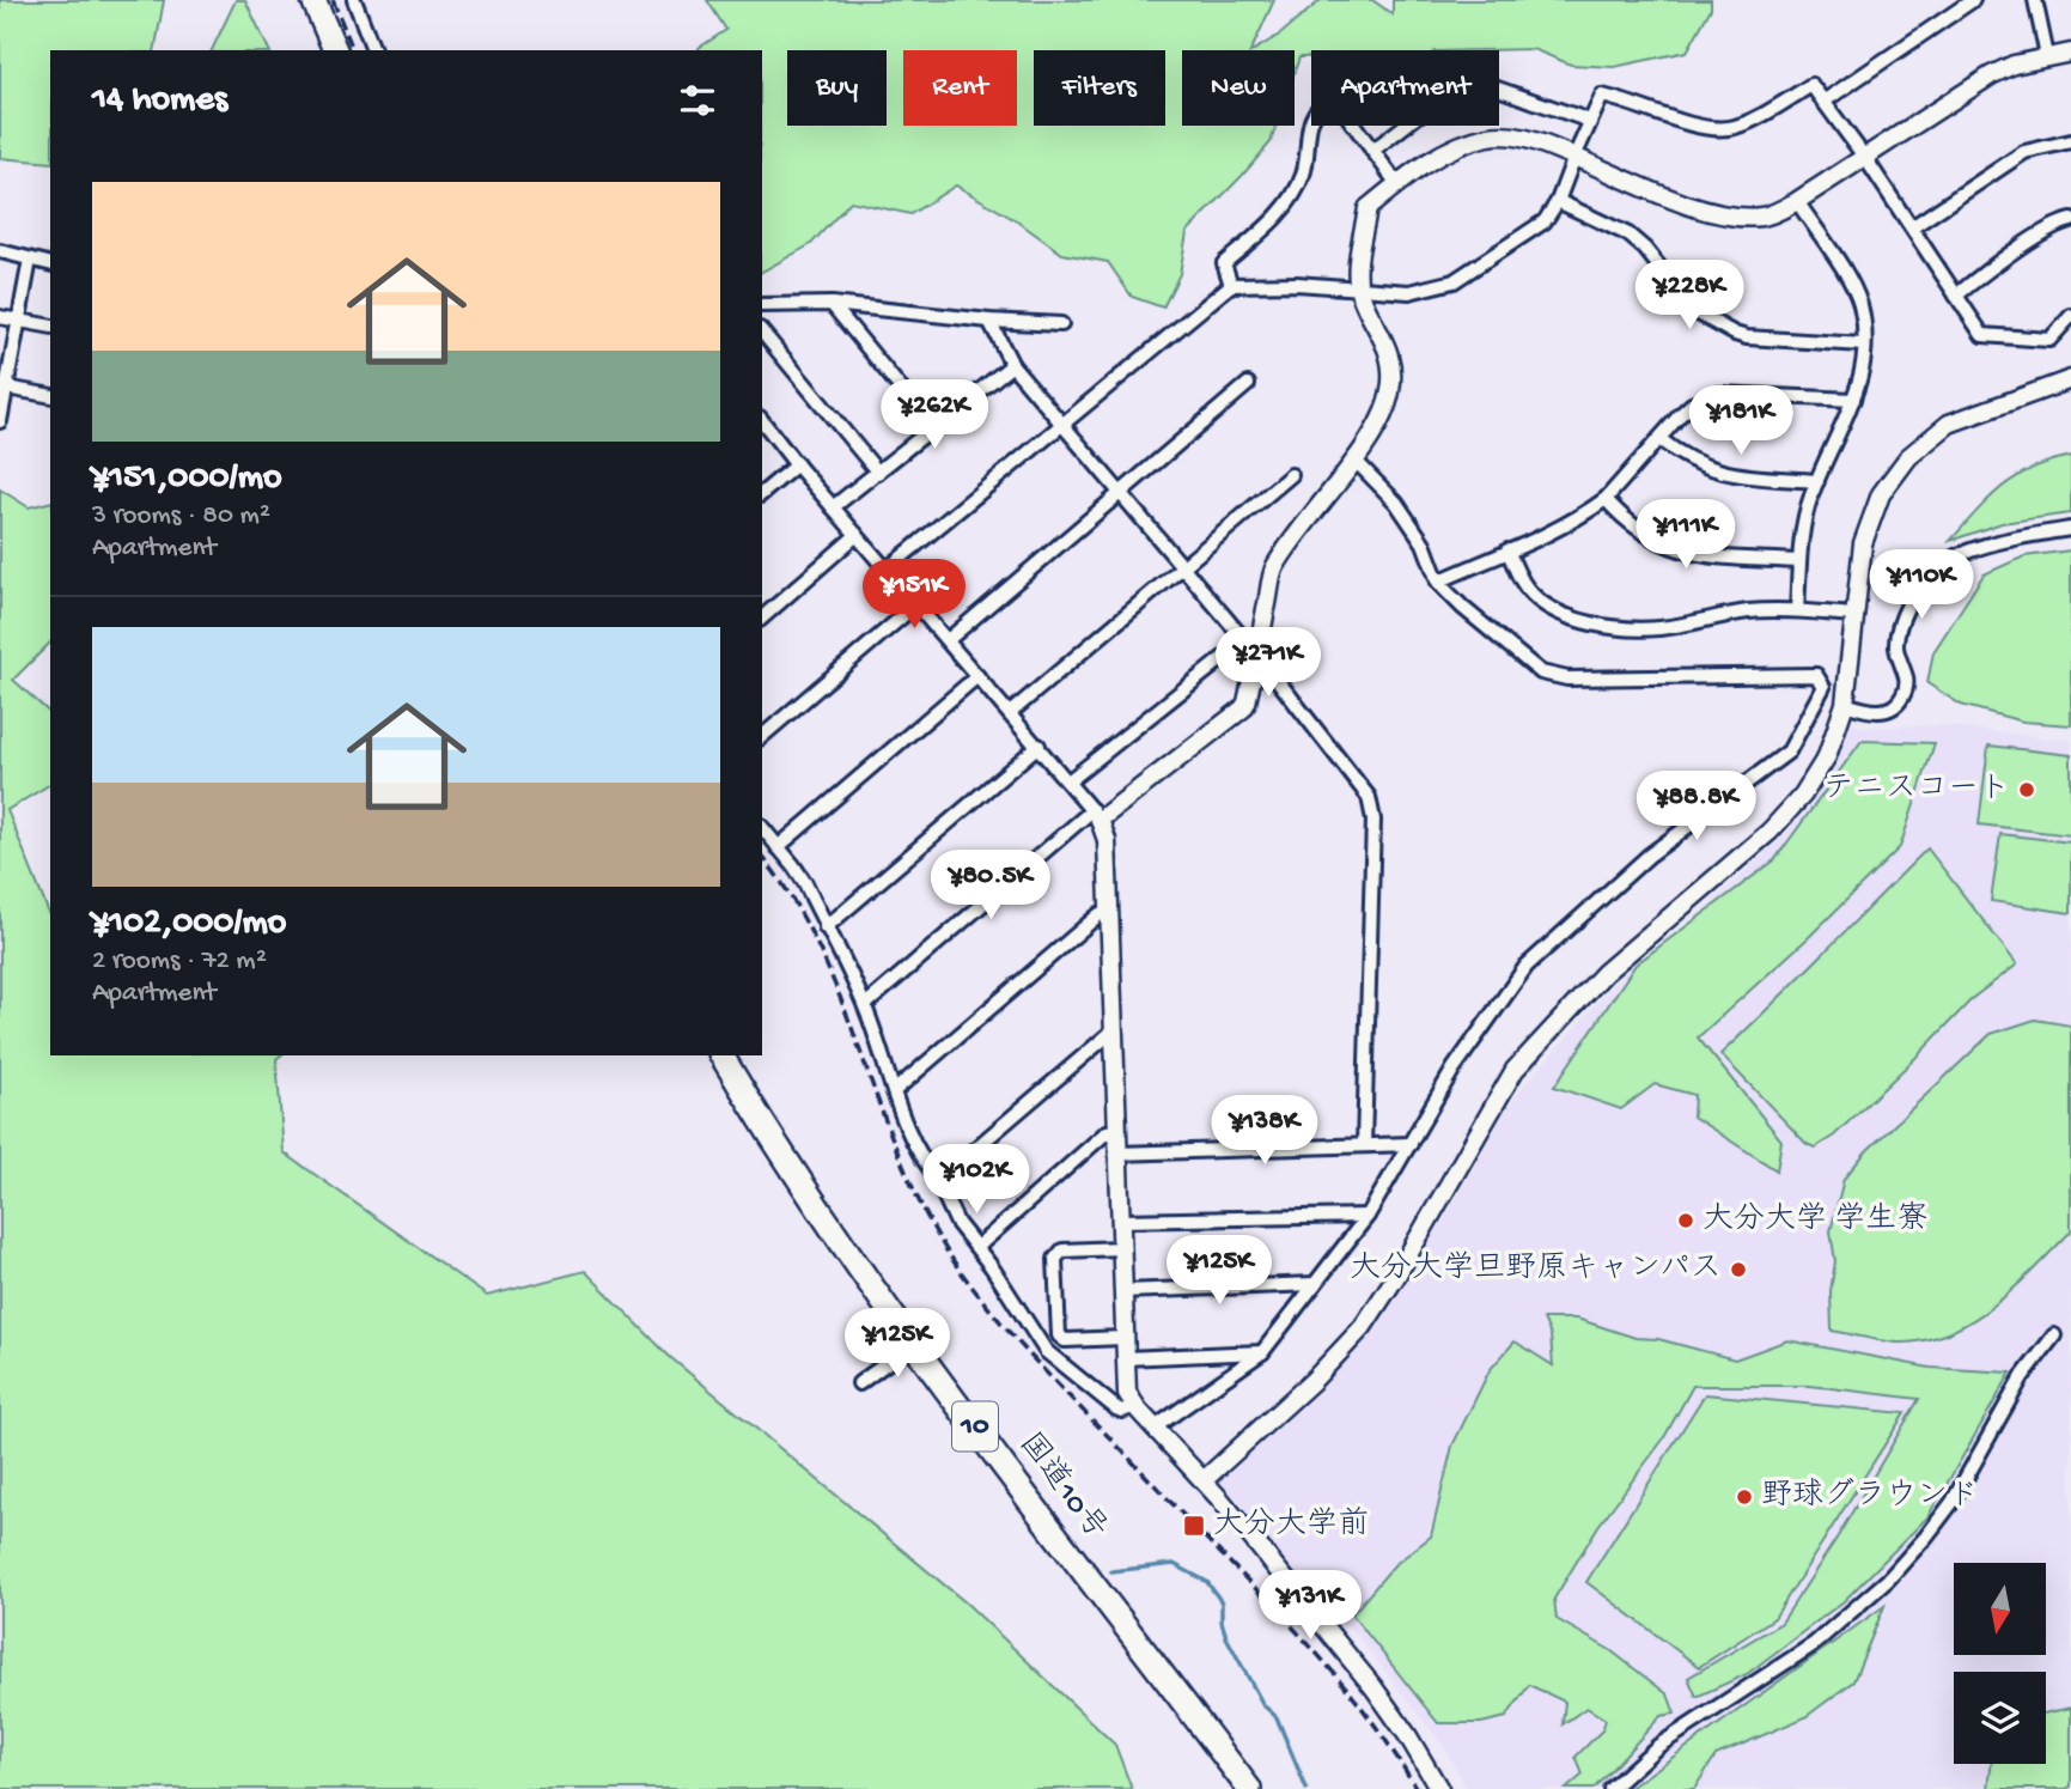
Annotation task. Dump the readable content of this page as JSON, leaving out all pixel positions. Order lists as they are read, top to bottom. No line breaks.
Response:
{"streets":{"highway":["10","国道10号"]},"places":{"other":["テニスコート","大分大学 学生寮","大分大学旦野原キャンパス","野球グラウンド"],"transit":["大分大学前"]},"north":"bottom","page":{"chip":["Buy","Rent","Filters","New","Apartment"],"heading":"14 homes","list":[{"name":"¥151,000/mo","note":"3 rooms · 80 m² · Apartment"},{"name":"¥102,000/mo","note":"2 rooms · 72 m² · Apartment"}],"price":["¥228K","¥262K","¥181K","¥111K","¥110K","¥151K","¥271K","¥88.8K","¥80.5K","¥138K","¥102K","¥125K","¥125K","¥131K"]}}
